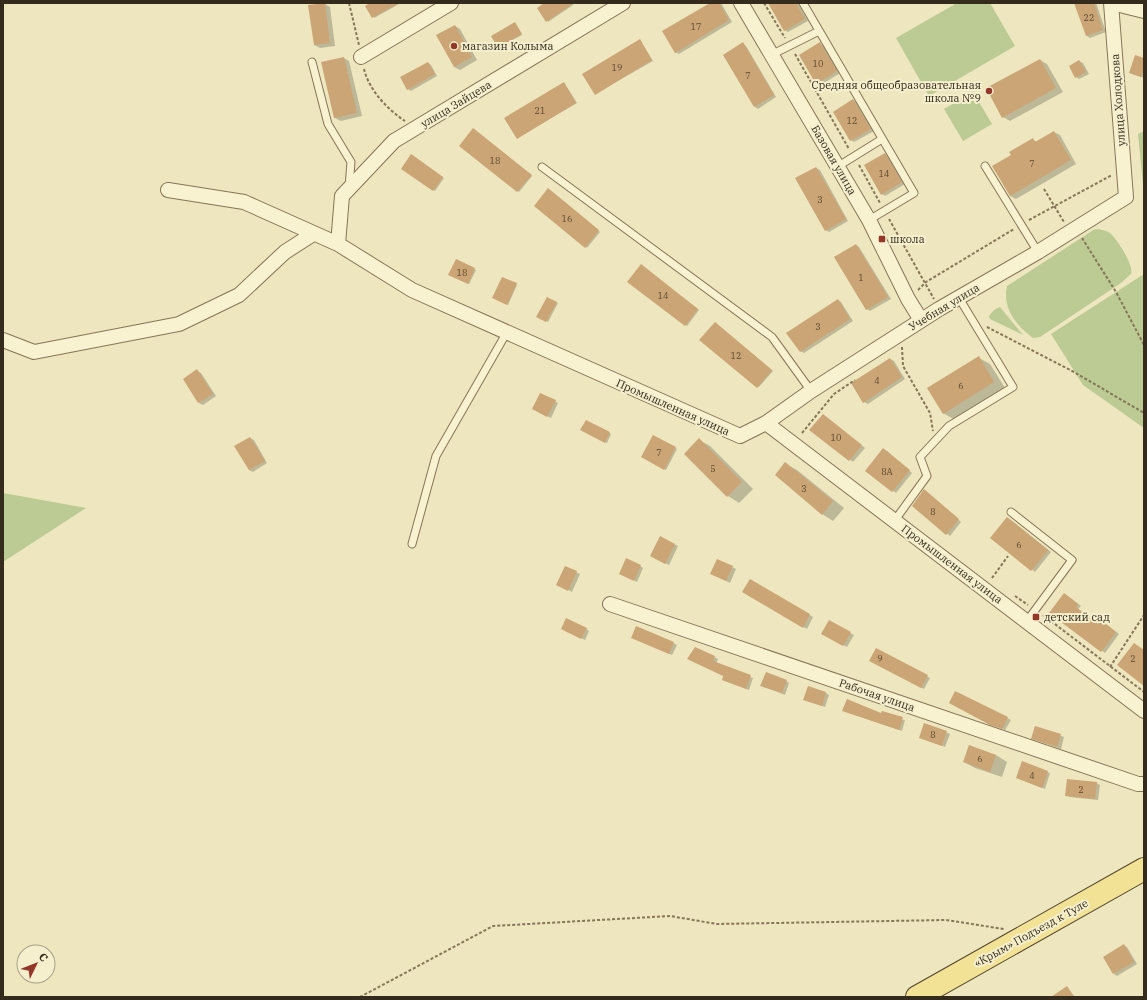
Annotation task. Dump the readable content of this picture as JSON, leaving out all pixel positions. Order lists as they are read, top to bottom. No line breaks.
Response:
{"streets":{"main road":["«Крым» Подъезд к Туле"],"street":["улица Холодкова","улица Зайцева","Базовая улица","Учебная улица","Промышленная улица","Рабочая улица"]},"crossings":[["улица Холодкова","Учебная улица"],["улица Зайцева","Промышленная улица"],["Базовая улица","Учебная улица"],["Учебная улица","Промышленная улица"]],"places":{"other":["магазин Колыма","Средняя общеобразовательная школа №9"],"transit":["школа","детский сад"]},"house_numbers":["22","17","10","19","7","21","12","18","7","14","3","16","18","1","14","3","12","4","6","10","7","5","8А","3","8","6","9","2","8","6","4","2"],"north":"top right"}
